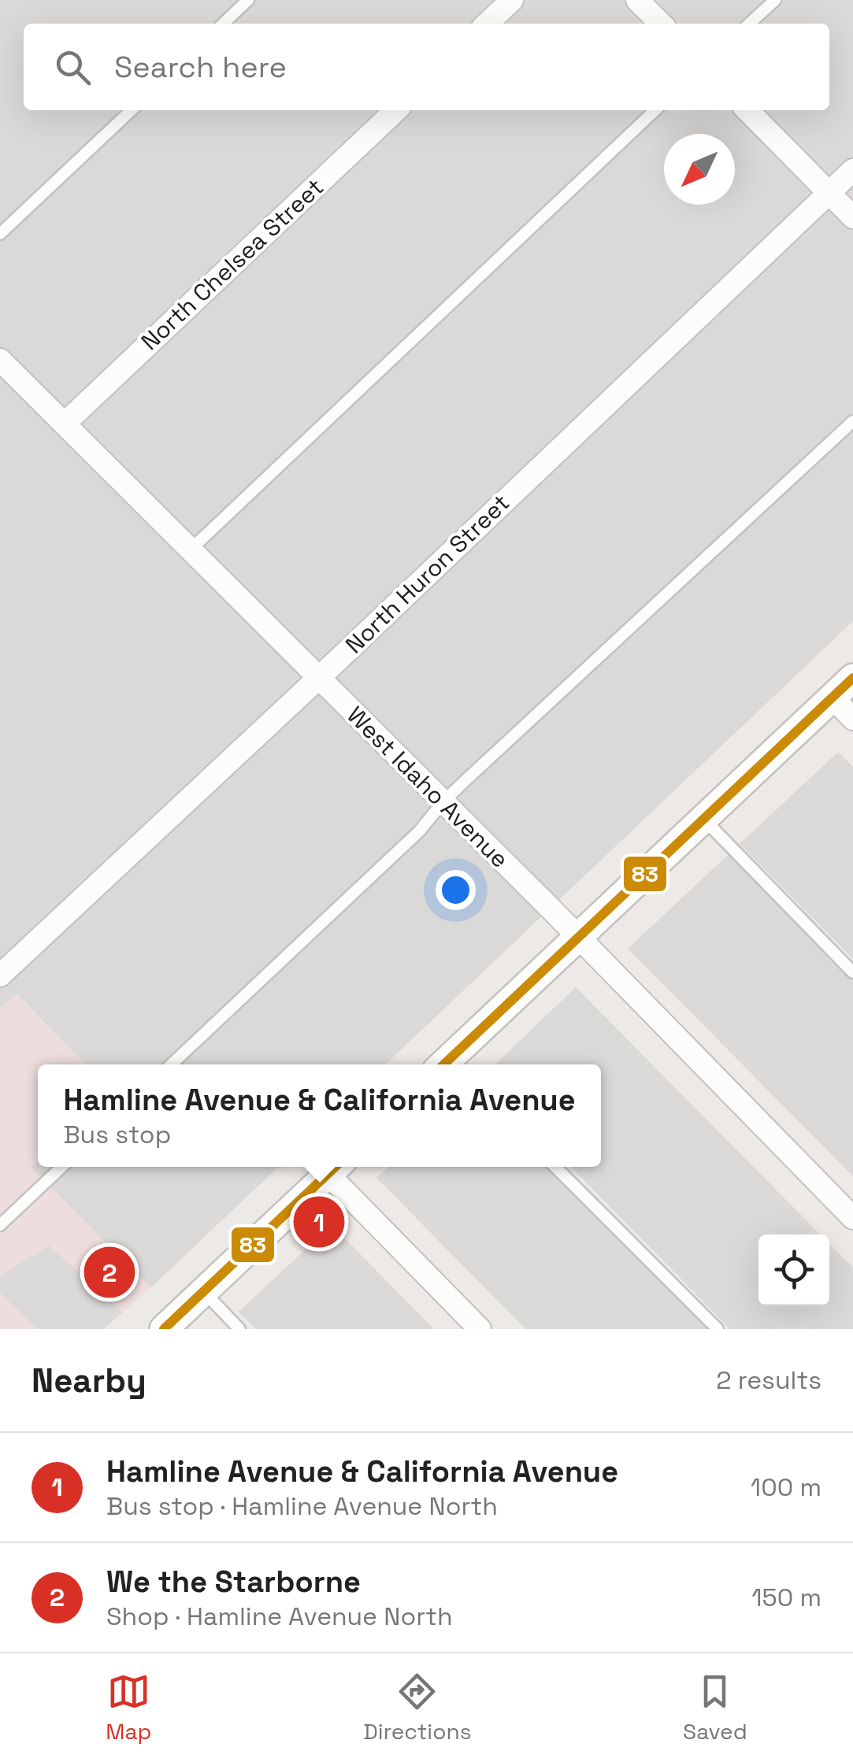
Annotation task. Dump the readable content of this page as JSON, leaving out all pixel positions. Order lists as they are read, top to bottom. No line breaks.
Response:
{"streets":{"street":["North Chelsea Street","North Huron Street","West Idaho Avenue"]},"crossings":[["North Chelsea Street","West Idaho Avenue"],["North Huron Street","West Idaho Avenue"]],"lines":["transit line 83"],"north":"bottom left","page":{"search":"Search here","popup":["Hamline Avenue & California Avenue","Bus stop"],"pins":["1","2"],"heading":["Nearby","2 results"],"list":[{"mark":"1","name":"Hamline Avenue & California Avenue","note":"Bus stop · Hamline Avenue North","value":"100 m"},{"mark":"2","name":"We the Starborne","note":"Shop · Hamline Avenue North","value":"150 m"}],"nav":["Map","Directions","Saved"]}}
